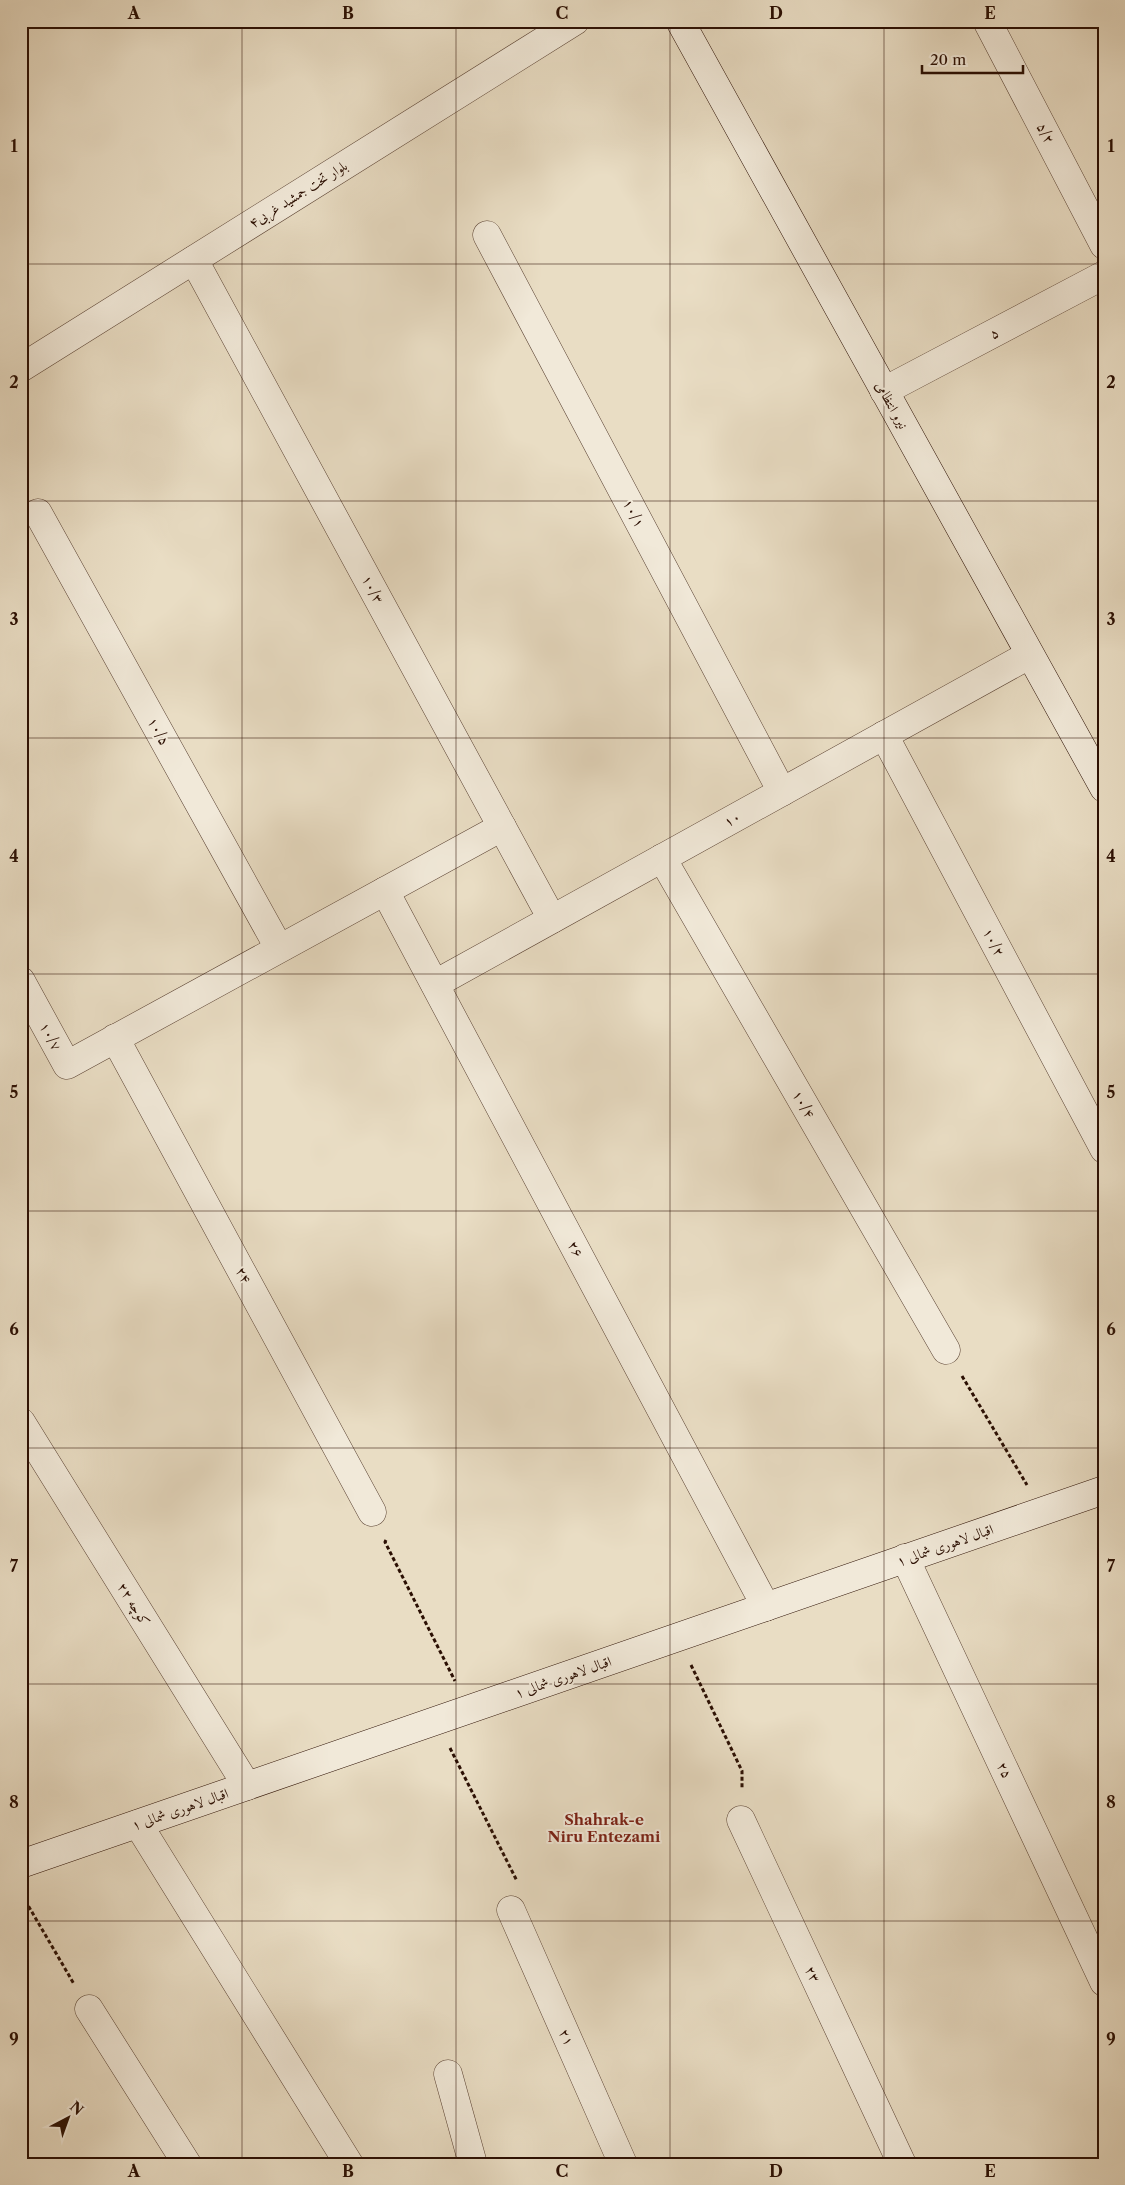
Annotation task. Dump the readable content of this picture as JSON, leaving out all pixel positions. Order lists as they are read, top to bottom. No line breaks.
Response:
{"streets":{"street":["۵/۲","بلوار تخت جمشید غربی۴","۵","نیرو انتظامی","۱۰/۱","۱۰/۳","۱۰/۵","۱۰","۱۰/۲","۱۰/۷","۱۰/۴","۲۶","۲۴","اقبال لاهوری شمالی ۱","کوچه ۲۲","۲۵","۲۳","۲۱"]},"crossings":[["بلوار تخت جمشید غربی۴","۱۰/۳"],["۵","نیرو انتظامی"],["نیرو انتظامی","۱۰"],["۱۰/۱","۱۰"],["۱۰/۳","۱۰"],["۱۰","۱۰/۲"],["۱۰","۱۰/۴"],["۱۰","۲۶"],["۱۰/۷","۲۴"],["۲۶","اقبال لاهوری شمالی ۱"],["اقبال لاهوری شمالی ۱","کوچه ۲۲"],["اقبال لاهوری شمالی ۱","۲۵"]],"districts":["Shahrak-e Niru Entezami"],"scale_bar":"20 m","north":"top right","grid":{"columns":["A","B","C","D","E"],"rows":["1","2","3","4","5","6","7","8","9"]}}
